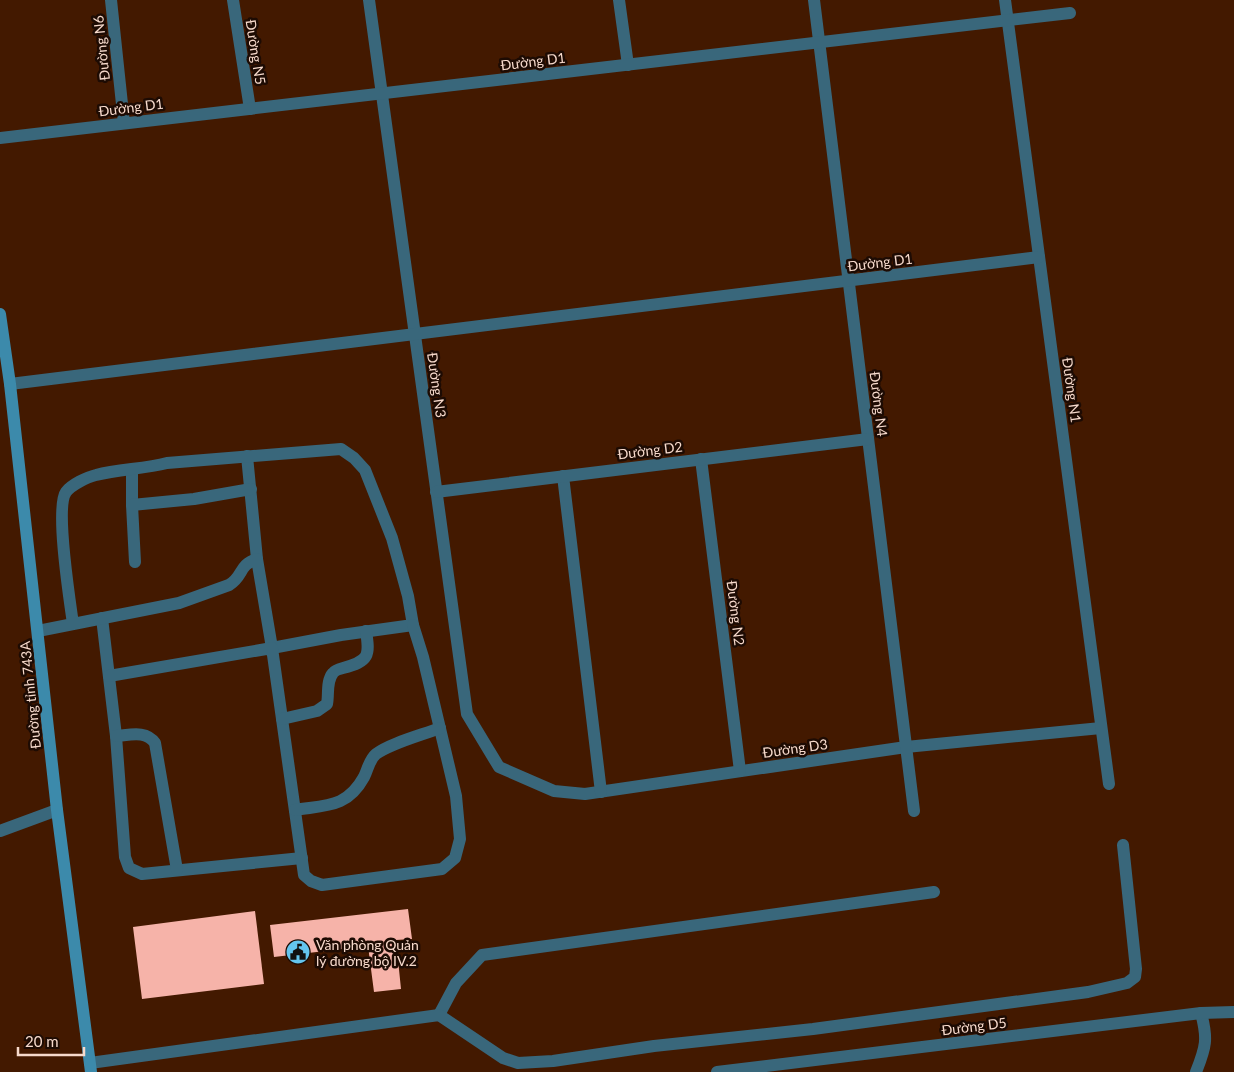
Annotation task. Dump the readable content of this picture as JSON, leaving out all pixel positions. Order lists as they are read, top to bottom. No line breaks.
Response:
{"streets":{"main road":["Đường tỉnh 743A"],"street":["Đường N6","Đường N5","Đường D1","Đường N3","Đường N1","Đường N4","Đường D2","Đường N2","Đường D3","Đường D5"]},"crossings":[["Đường N6","Đường D1"],["Đường N5","Đường D1"],["Đường D1","Đường N3"],["Đường D1","Đường N1"],["Đường D1","Đường N4"],["Đường D1","Đường tỉnh 743A"],["Đường N3","Đường D2"],["Đường N3","Đường D3"],["Đường N1","Đường D3"],["Đường N4","Đường D2"],["Đường N4","Đường D3"],["Đường D2","Đường N2"],["Đường N2","Đường D3"]],"places":{"public building":["Văn phòng Quản lý đường bộ IV.2"]},"scale_bar":"20 m"}
